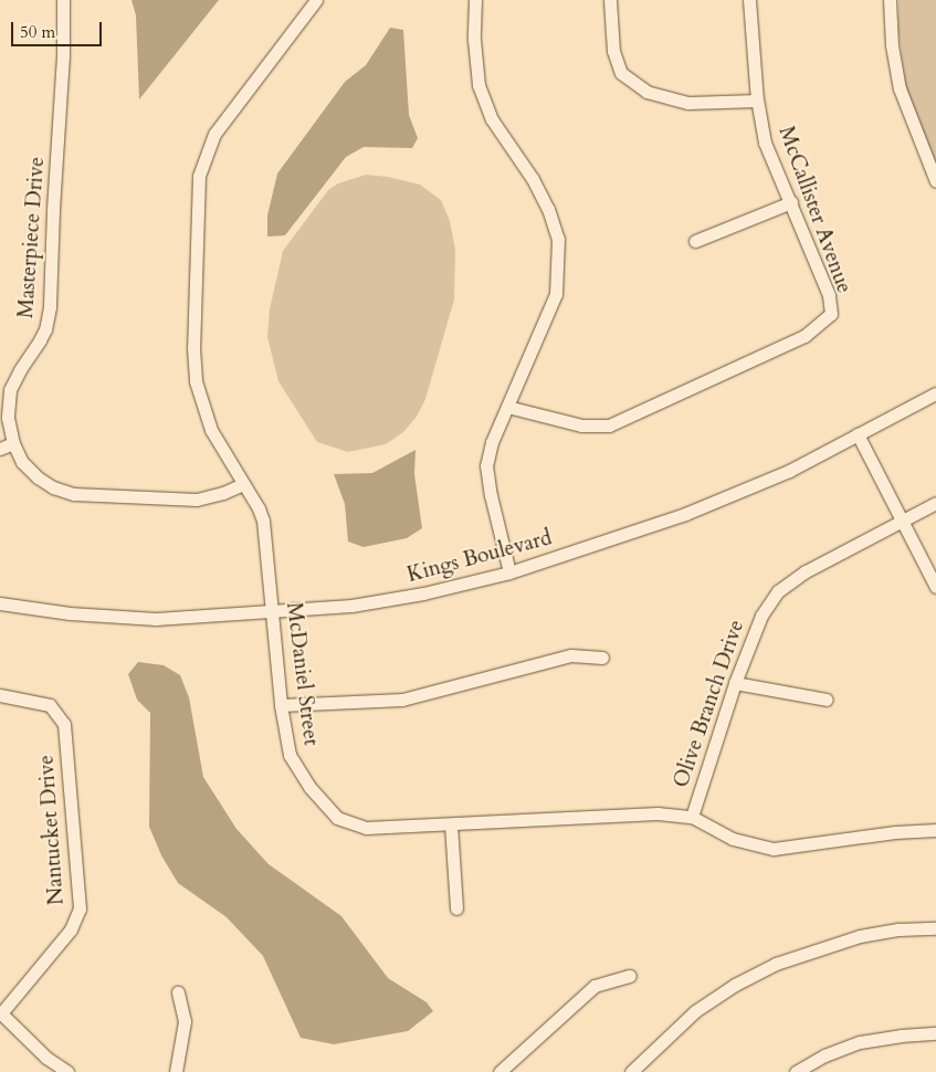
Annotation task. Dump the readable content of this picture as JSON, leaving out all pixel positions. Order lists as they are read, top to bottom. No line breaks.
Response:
{"streets":{"street":["McCallister Avenue","Masterpiece Drive","Kings Boulevard","McDaniel Street","Olive Branch Drive","Nantucket Drive"]},"crossings":[["Masterpiece Drive","McDaniel Street"],["Kings Boulevard","McDaniel Street"],["McDaniel Street","Olive Branch Drive"]],"scale_bar":"50 m"}
